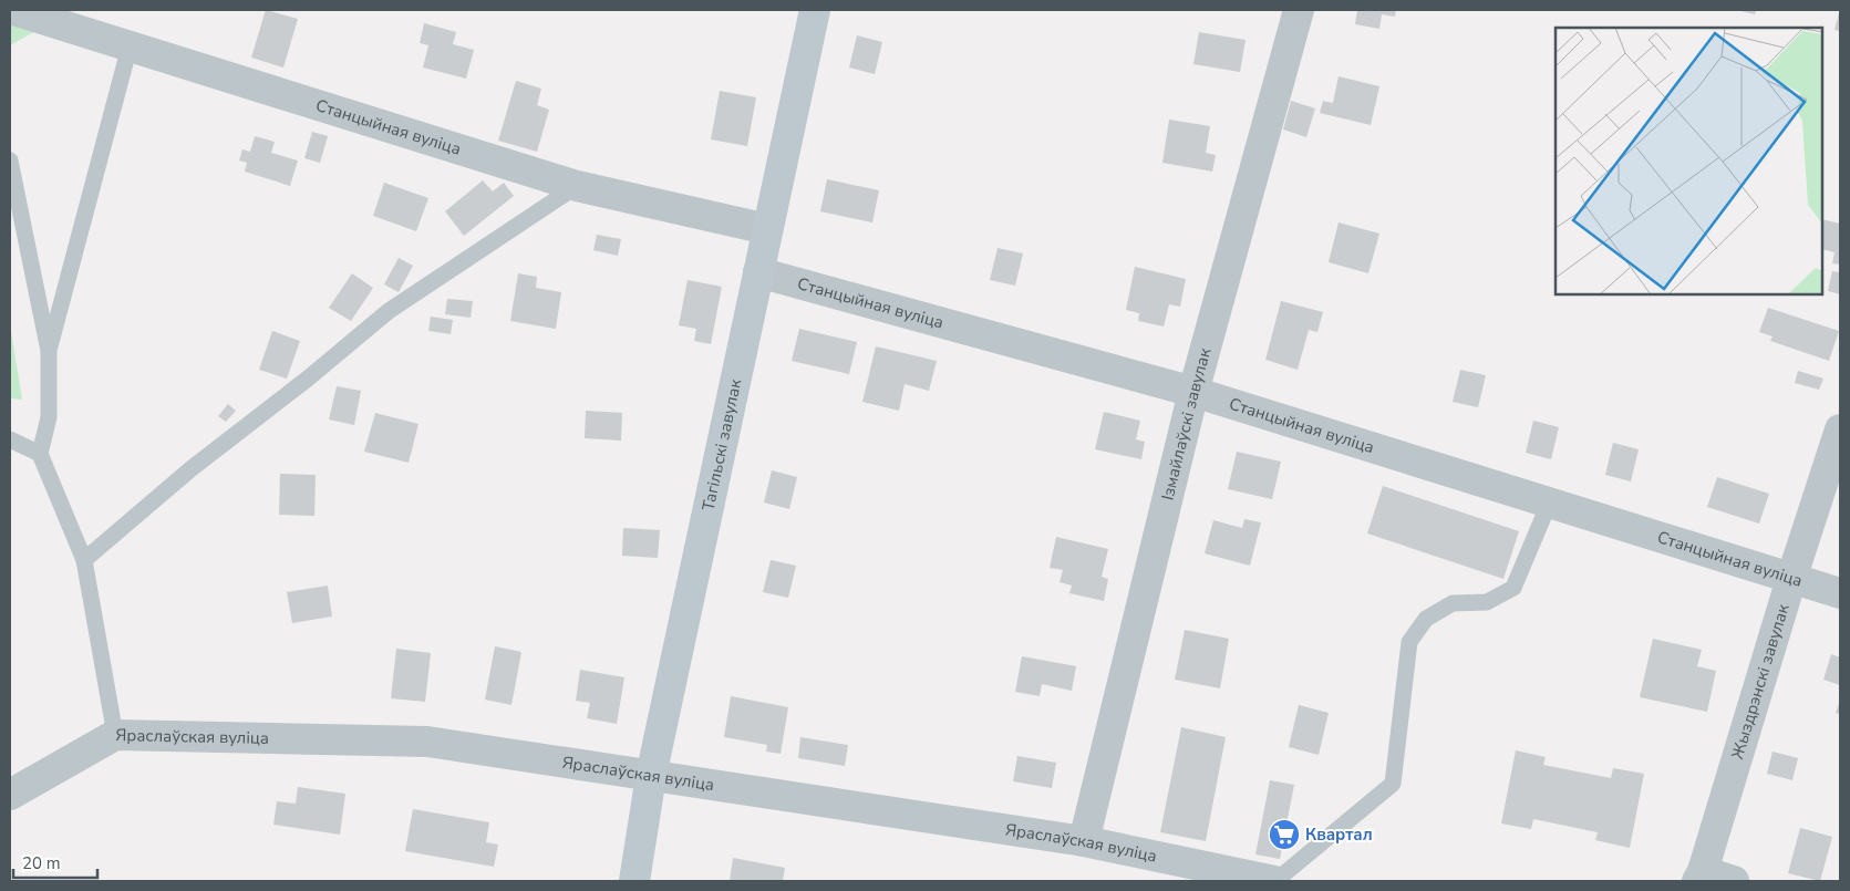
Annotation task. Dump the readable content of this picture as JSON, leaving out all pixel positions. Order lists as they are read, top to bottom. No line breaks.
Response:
{"streets":{"main road":["Тагільскі завулак"],"street":["Станцыйная вуліца","Ізмайлаўскі завулак","Жыздрэнскі завулак","Яраслаўская вуліца"]},"crossings":[["Станцыйная вуліца","Ізмайлаўскі завулак"],["Станцыйная вуліца","Тагільскі завулак"],["Станцыйная вуліца","Жыздрэнскі завулак"],["Ізмайлаўскі завулак","Яраслаўская вуліца"],["Тагільскі завулак","Яраслаўская вуліца"]],"places":{"supermarket":["Квартал"]},"scale_bar":"20 m"}
